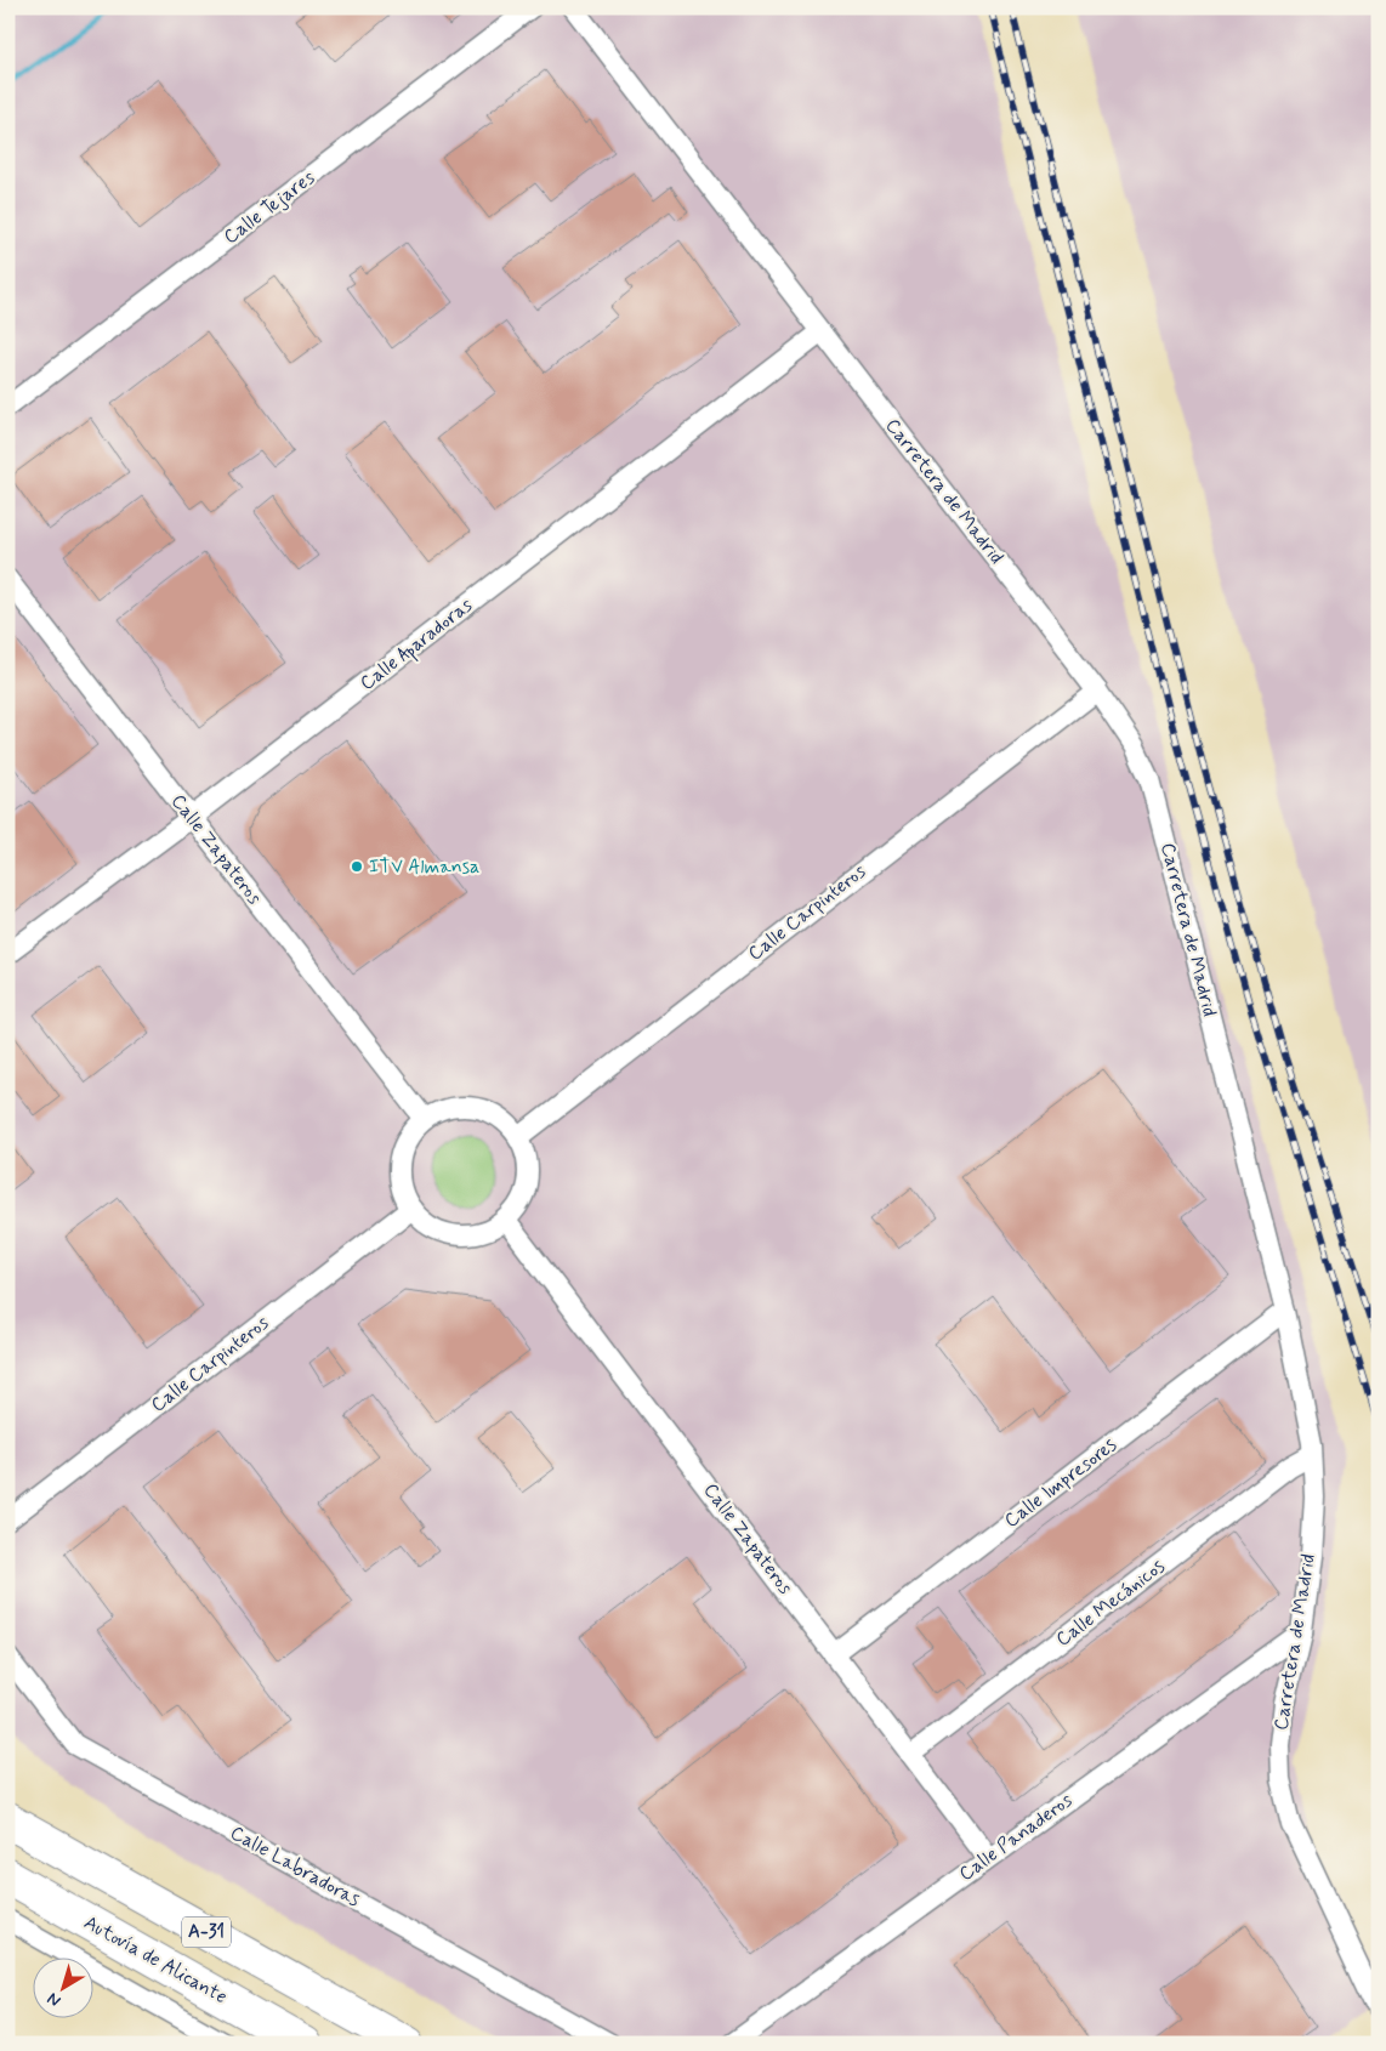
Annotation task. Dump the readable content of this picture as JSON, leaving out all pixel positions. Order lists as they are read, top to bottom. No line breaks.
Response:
{"streets":{"highway":["A-31","Autovía de Alicante"],"street":["Calle Tejares","Carretera de Madrid","Calle Aparadoras","Calle Zapateros","Calle Carpinteros","Calle Impresores","Calle Mecánicos","Calle Panaderos","Calle Labradoras"]},"crossings":[["Carretera de Madrid","Calle Aparadoras"],["Carretera de Madrid","Calle Carpinteros"],["Carretera de Madrid","Calle Impresores"],["Carretera de Madrid","Calle Mecánicos"],["Carretera de Madrid","Calle Panaderos"],["Calle Aparadoras","Calle Zapateros"],["Calle Zapateros","Calle Carpinteros"],["Calle Zapateros","Calle Impresores"],["Calle Zapateros","Calle Mecánicos"],["Calle Zapateros","Calle Panaderos"]],"places":["ITV Almansa"],"north":"bottom left"}
